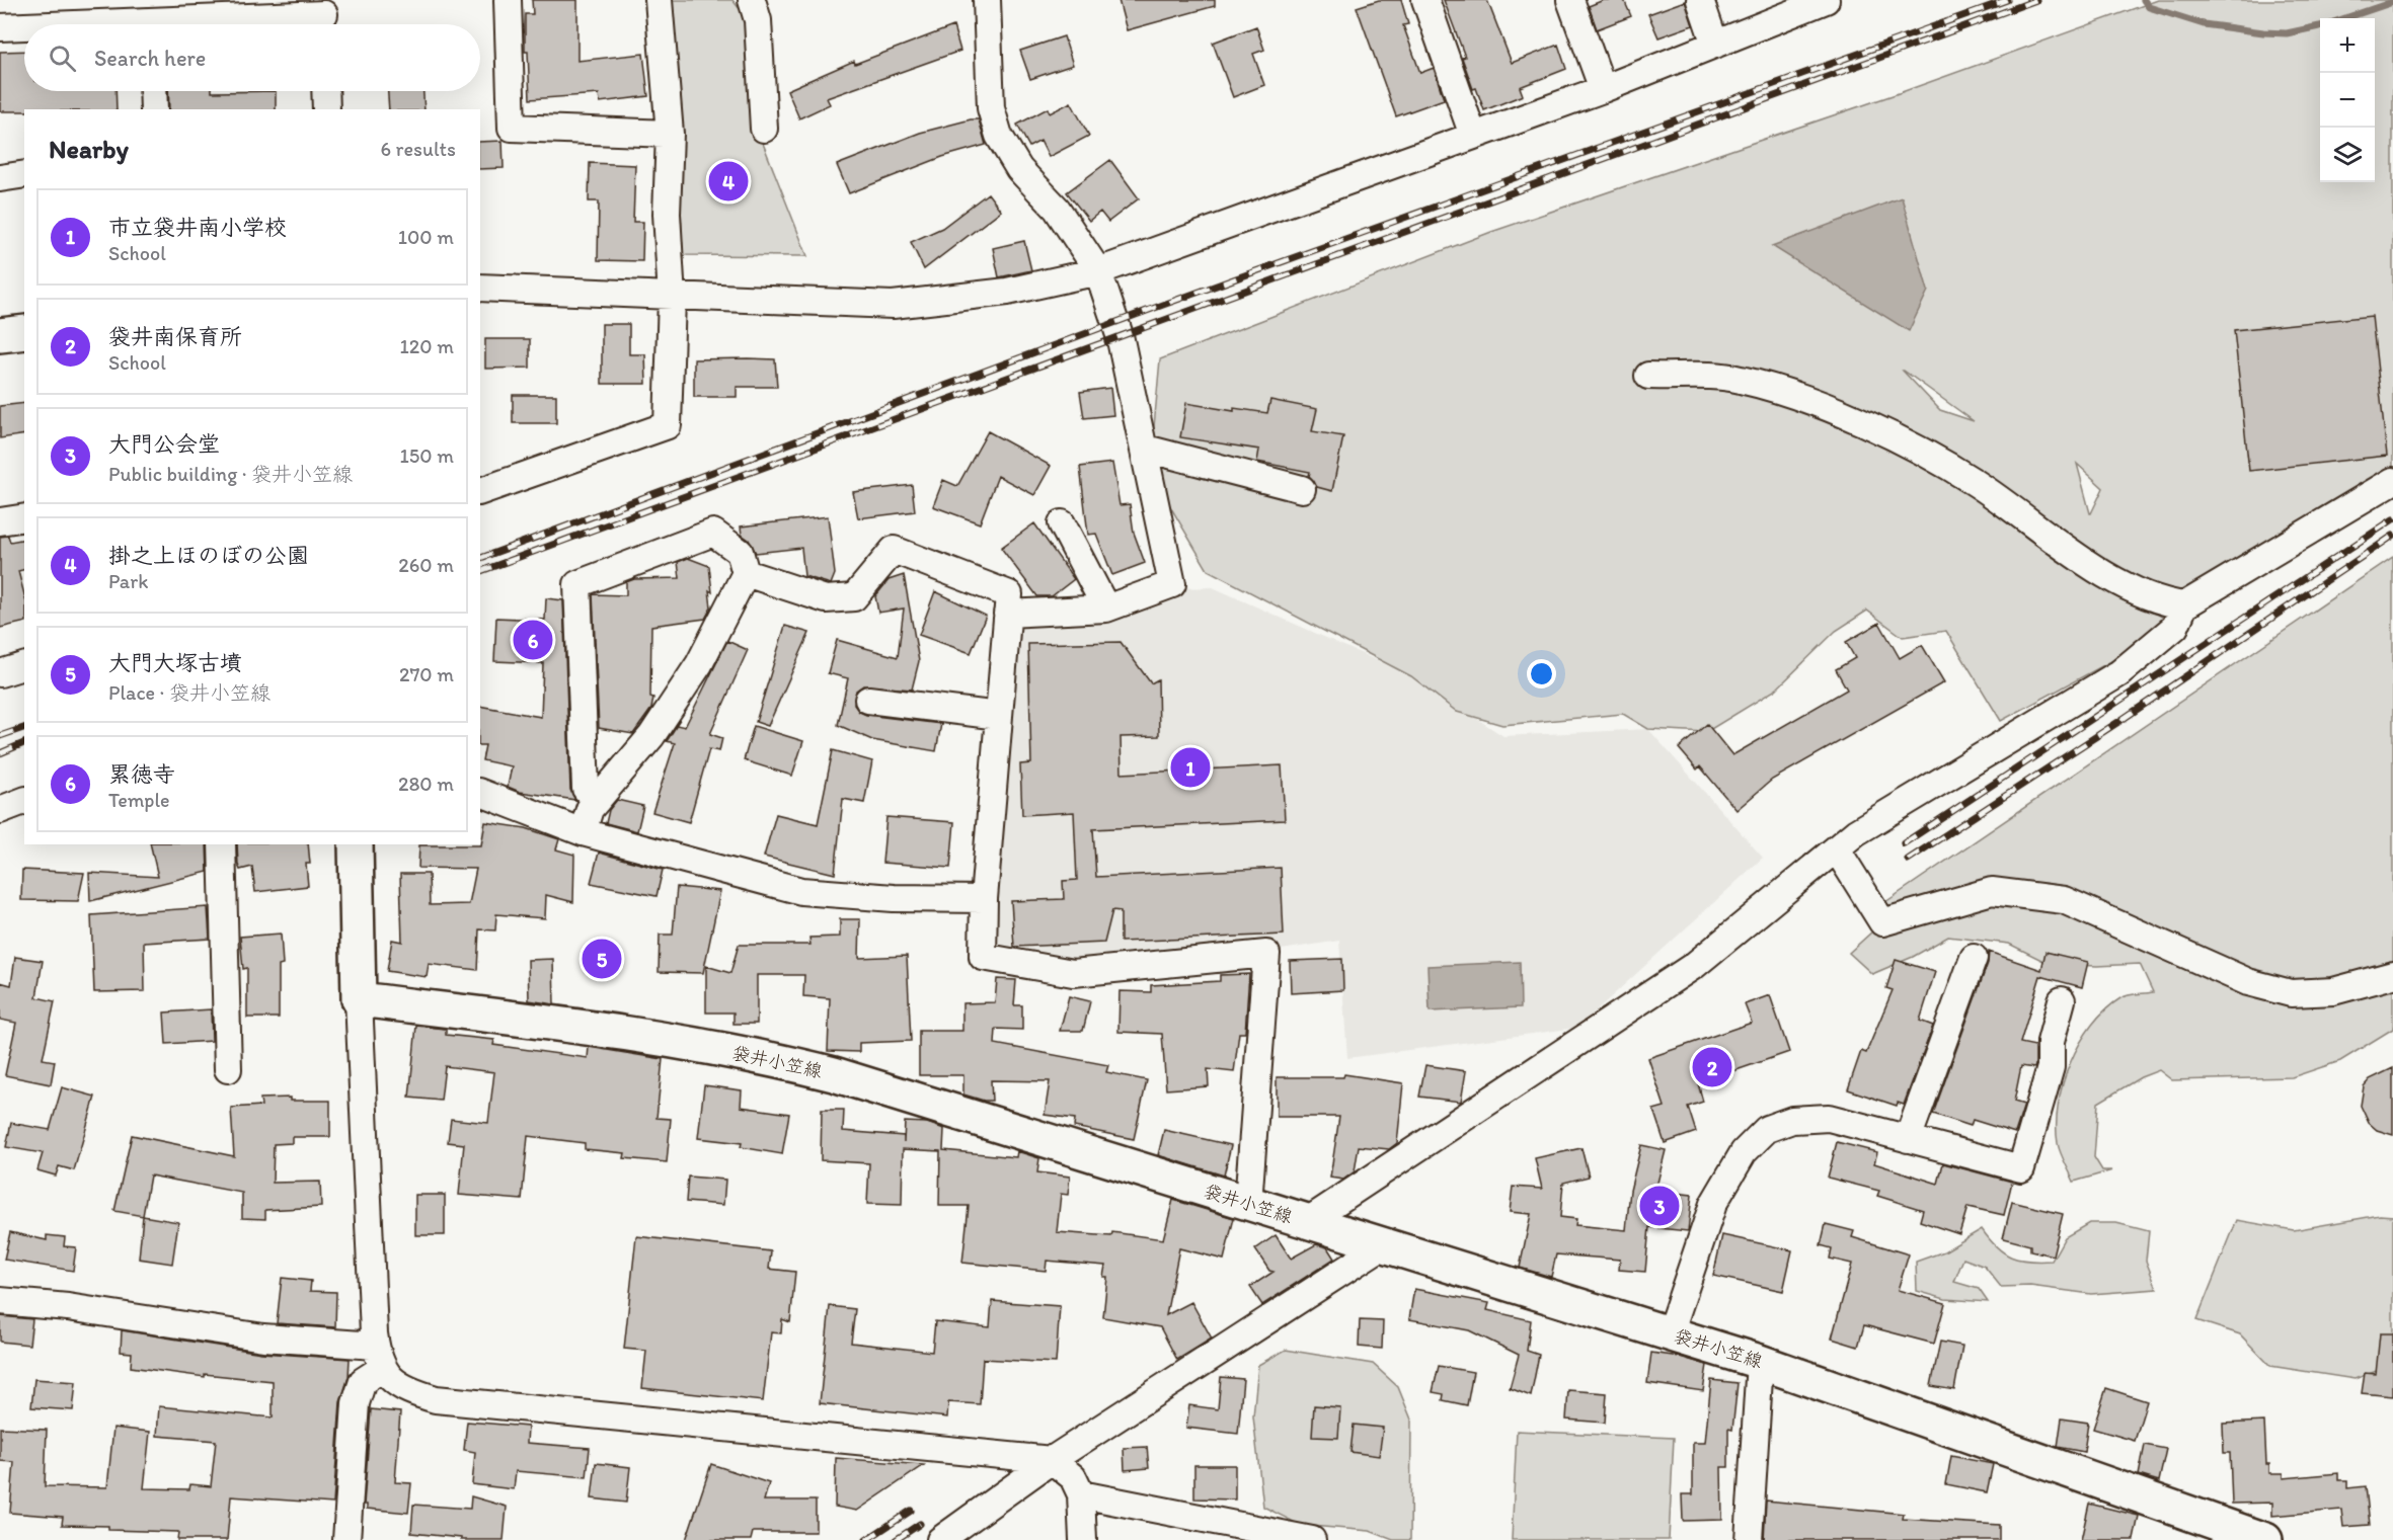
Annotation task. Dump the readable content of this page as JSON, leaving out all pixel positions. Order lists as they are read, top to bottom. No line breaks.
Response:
{"streets":{"main road":["袋井小笠線"]},"page":{"map_buttons":["+","−"],"search":"Search here","heading":["Nearby","6 results"],"pins":["4","6","1","5","2","3"],"list":[{"mark":"1","name":"市立袋井南小学校","note":"School","value":"100 m"},{"mark":"2","name":"袋井南保育所","note":"School","value":"120 m"},{"mark":"3","name":"大門公会堂","note":"Public building · 袋井小笠線","value":"150 m"},{"mark":"4","name":"掛之上ほのぼの公園","note":"Park","value":"260 m"},{"mark":"5","name":"大門大塚古墳","note":"Place · 袋井小笠線","value":"270 m"},{"mark":"6","name":"累徳寺","note":"Temple","value":"280 m"}]}}
